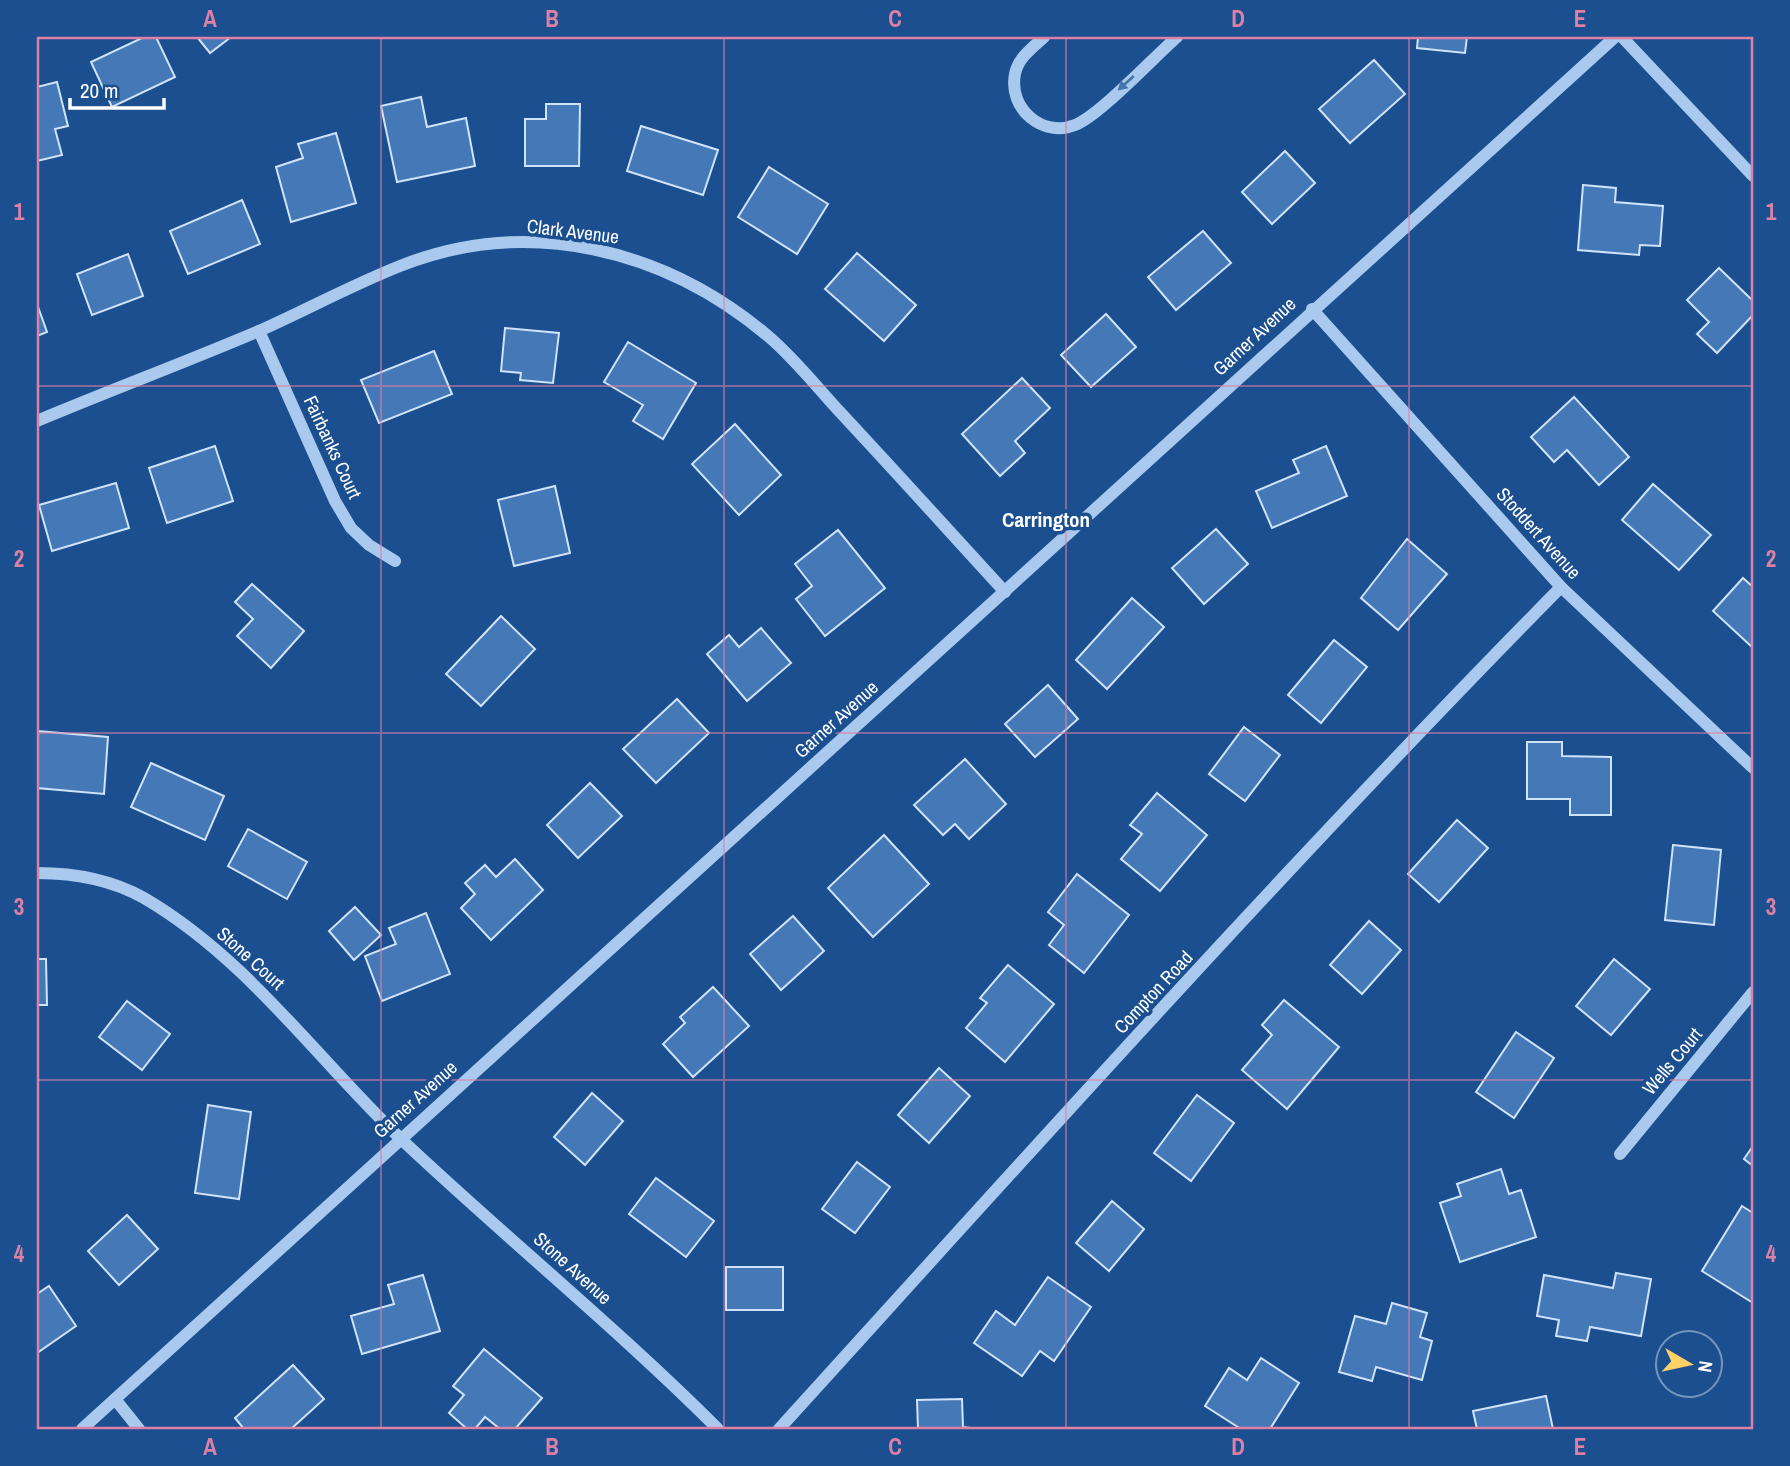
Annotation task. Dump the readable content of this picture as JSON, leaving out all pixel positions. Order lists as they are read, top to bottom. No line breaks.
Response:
{"streets":{"street":["Clark Avenue","Garner Avenue","Fairbanks Court","Stoddert Avenue","Stone Court","Compton Road","Wells Court","Stone Avenue"]},"crossings":[["Clark Avenue","Garner Avenue"],["Clark Avenue","Fairbanks Court"],["Garner Avenue","Stoddert Avenue"],["Garner Avenue","Stone Court"],["Garner Avenue","Stone Avenue"],["Stoddert Avenue","Compton Road"],["Stone Court","Stone Avenue"]],"districts":["Carrington"],"scale_bar":"20 m","north":"right","grid":{"columns":["A","B","C","D","E"],"rows":["1","2","3","4"]}}
